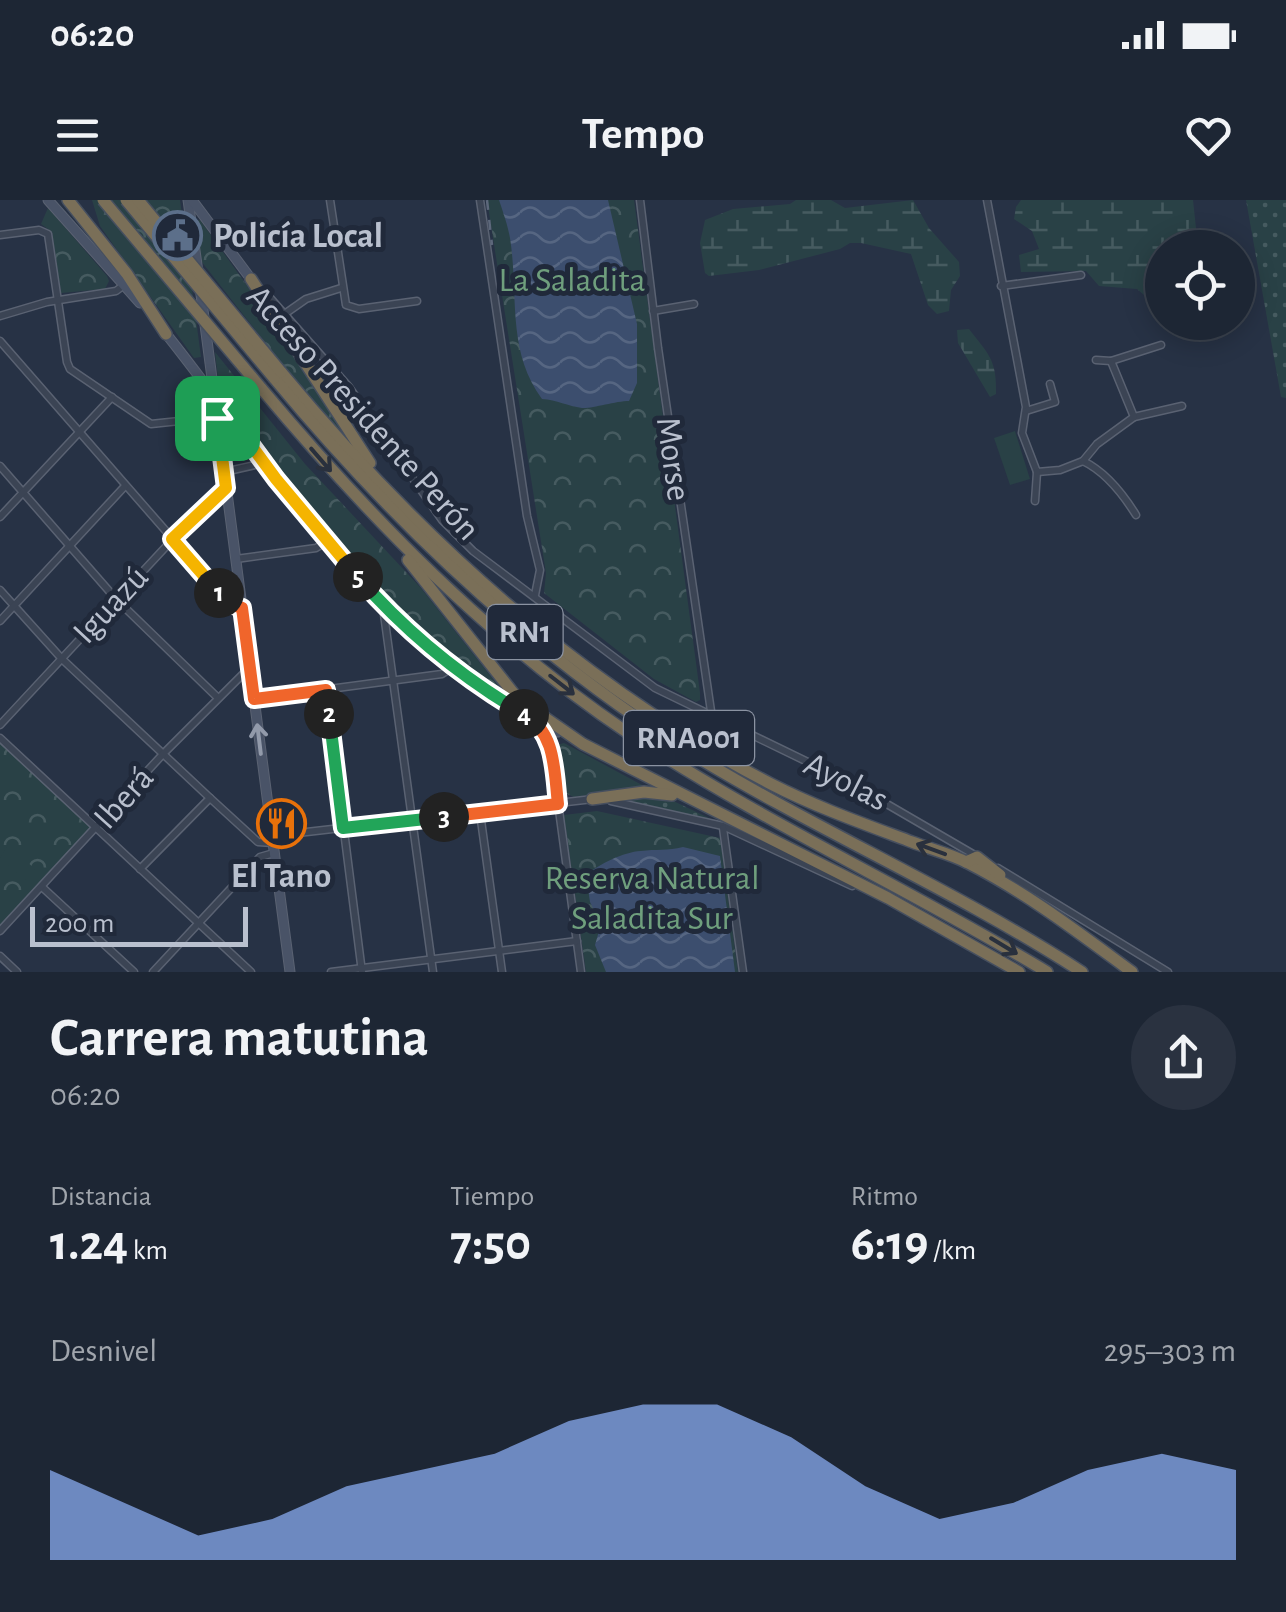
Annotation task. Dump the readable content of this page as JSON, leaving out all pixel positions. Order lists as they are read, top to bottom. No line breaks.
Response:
{"streets":{"highway":["Acceso Presidente Perón","RN1","RNA001"],"street":["Morse","Iguazú","Ayolas","Iberá"]},"crossings":[["Acceso Presidente Perón","RN1"],["Acceso Presidente Perón","Ayolas"],["Morse","Ayolas"]],"parks":["La Saladita","Reserva Natural Saladita Sur"],"places":{"public building":["Policía Local"],"restaurant":["El Tano"]},"scale_bar":"200 m","page":{"status":"06:20","header":"Tempo","pins":["5","1","2","4","3"],"scale":"200 m","heading":["Carrera matutina","06:20"],"stats":[["Distancia","1.24 km"],["Tiempo","7:50"],["Ritmo","6:19 /km"]],"chart":["Desnivel","295–303 m"]}}
